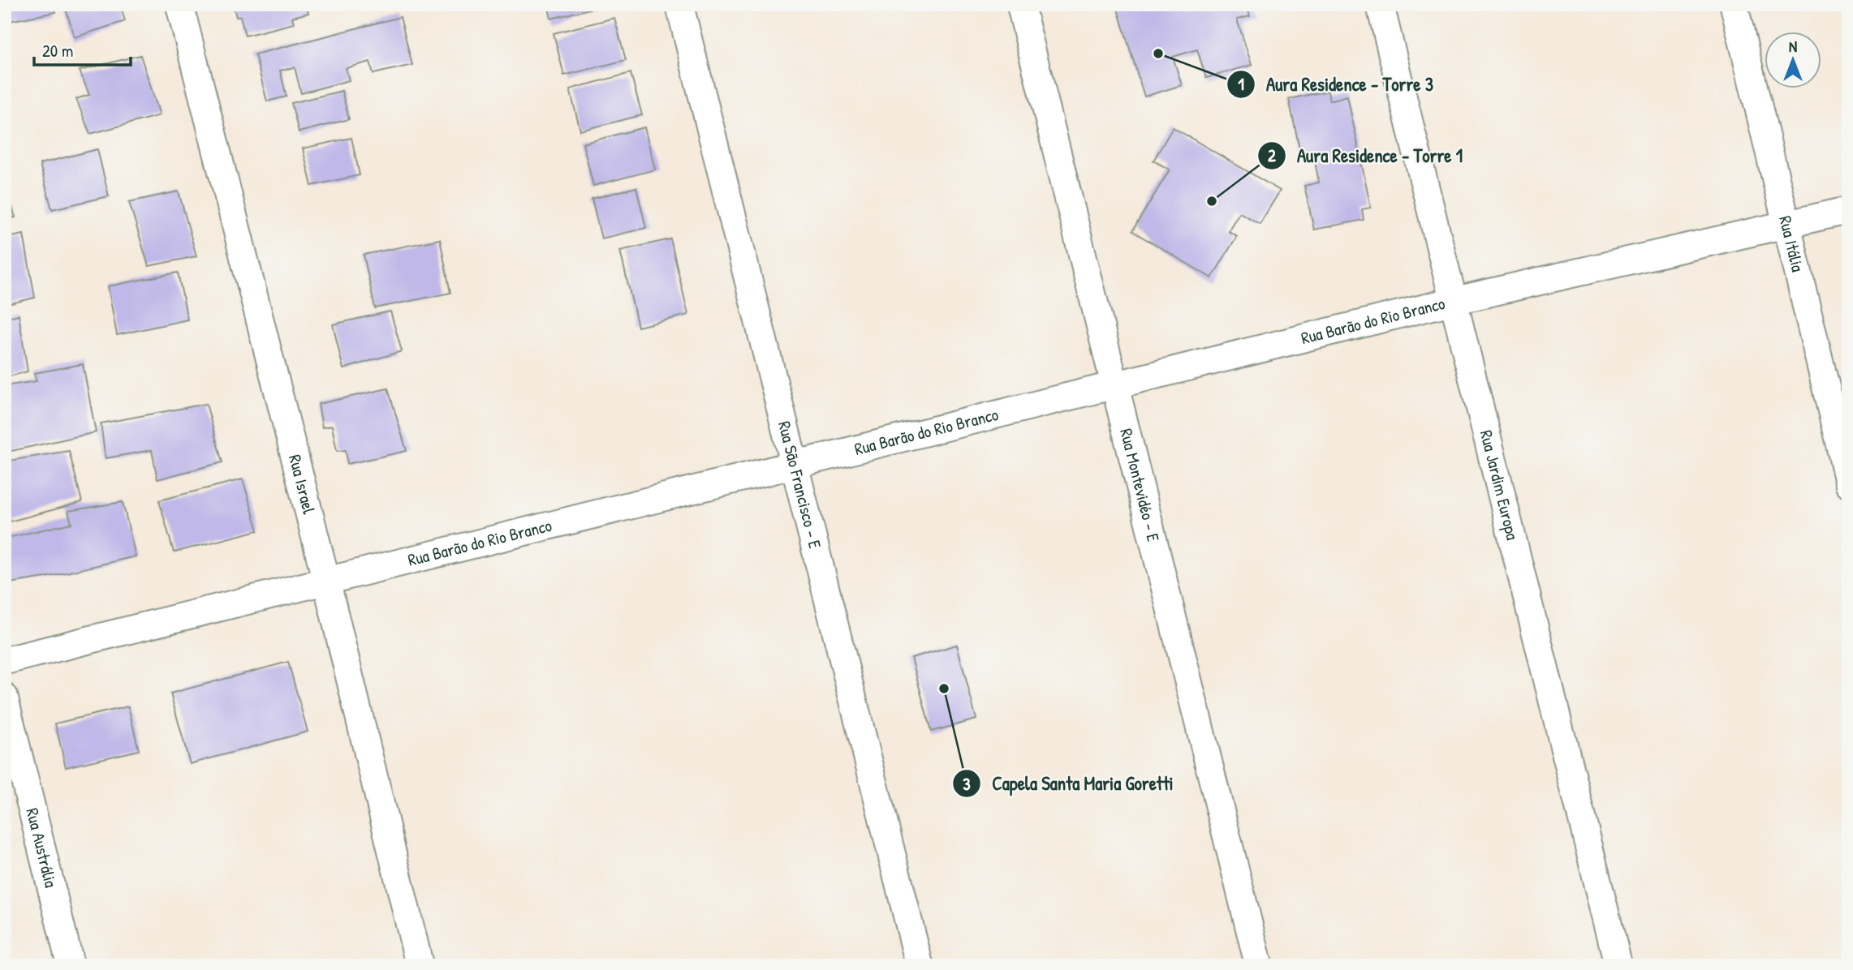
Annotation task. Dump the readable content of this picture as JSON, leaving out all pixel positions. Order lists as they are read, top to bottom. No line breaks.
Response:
{"streets":{"street":["Rua Itália","Rua Barão do Rio Branco","Rua Israel","Rua São Francisco - E","Rua Montevidéo - E","Rua Jardim Europa","Rua Austrália"]},"crossings":[["Rua Itália","Rua Barão do Rio Branco"],["Rua Barão do Rio Branco","Rua Israel"],["Rua Barão do Rio Branco","Rua São Francisco - E"],["Rua Barão do Rio Branco","Rua Montevidéo - E"],["Rua Barão do Rio Branco","Rua Jardim Europa"]],"places":["Aura Residence - Torre 3","Aura Residence - Torre 1","Capela Santa Maria Goretti"],"scale_bar":"20 m","north":"top"}
